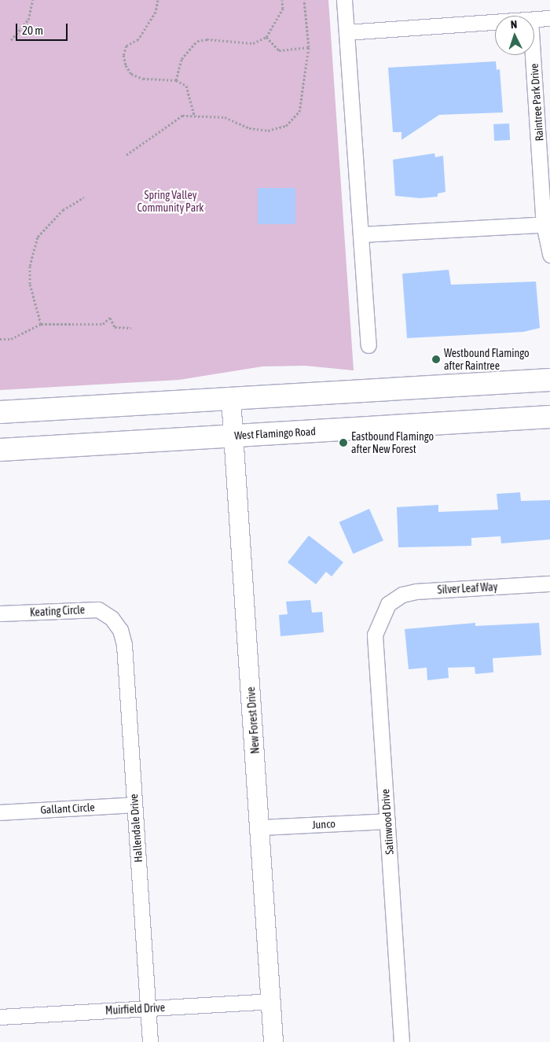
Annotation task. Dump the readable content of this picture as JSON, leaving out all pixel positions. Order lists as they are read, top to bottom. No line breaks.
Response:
{"streets":{"main road":["West Flamingo Road"],"street":["Raintree Park Drive","Silver Leaf Way","Keating Circle","New Forest Drive","Gallant Circle","Satinwood Drive","Junco","Hallendale Drive","Muirfield Drive"]},"crossings":[["West Flamingo Road","New Forest Drive"],["Silver Leaf Way","Satinwood Drive"],["Keating Circle","Hallendale Drive"],["New Forest Drive","Junco"],["New Forest Drive","Muirfield Drive"],["Gallant Circle","Hallendale Drive"],["Satinwood Drive","Junco"],["Hallendale Drive","Muirfield Drive"]],"parks":["Spring Valley Community Park"],"places":["Westbound Flamingo after Raintree","Eastbound Flamingo after New Forest"],"scale_bar":"20 m","north":"top"}
